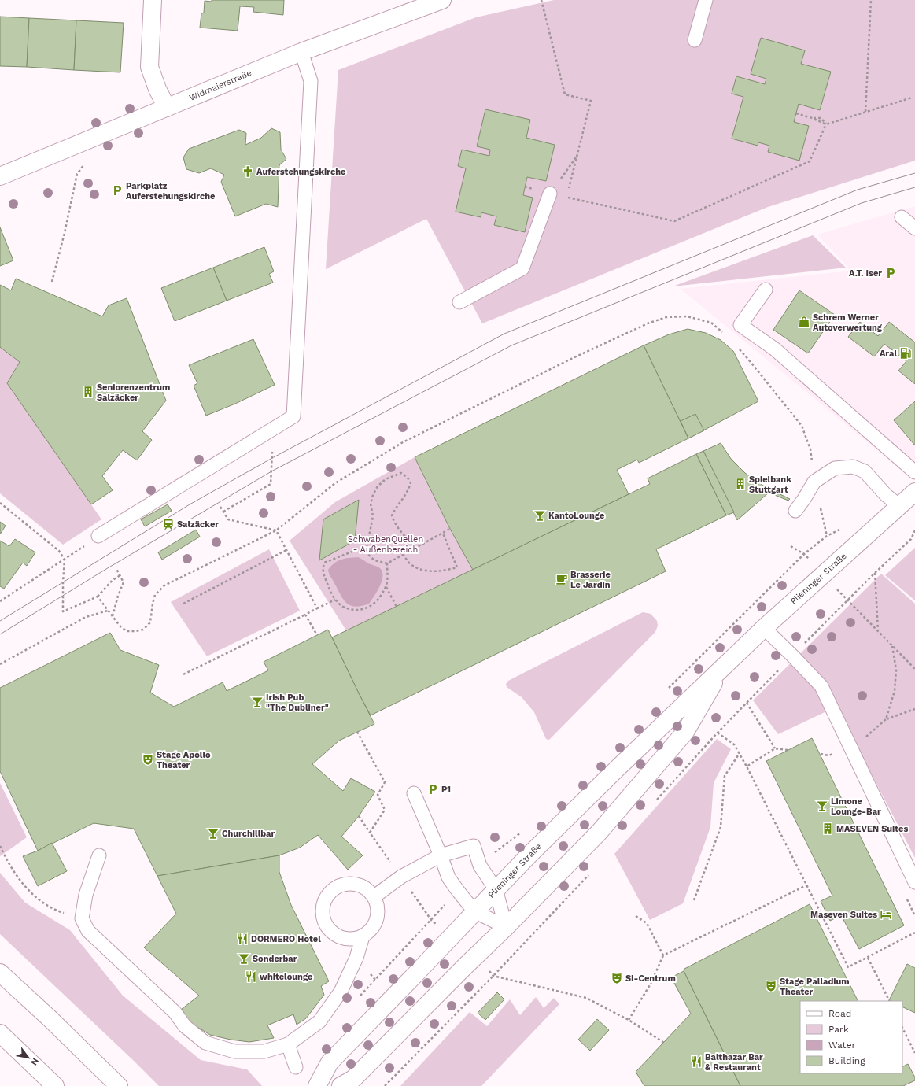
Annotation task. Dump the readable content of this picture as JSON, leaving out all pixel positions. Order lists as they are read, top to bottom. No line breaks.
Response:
{"streets":{"main road":["Widmaierstraße","Plieninger Straße"]},"parks":["SchwabenQuellen - Außenbereich"],"places":{"church":["Auferstehungskirche"],"parking":["Parkplatz Auferstehungskirche","A.T. Iser","P1"],"shop":["Schrem Werner Autoverwertung"],"fuel station":["Aral"],"building":["Seniorenzentrum Salzäcker","Spielbank Stuttgart","MASEVEN Suites"],"bar":["KantoLounge","Irish Pub \"The Dubliner\"","Limone Lounge-Bar","Churchillbar","Sonderbar"],"station":["Salzäcker"],"cafe":["Brasserie Le Jardin"],"theatre":["Stage Apollo Theater","SI-Centrum","Stage Palladium Theater"],"hotel":["Maseven Suites"],"restaurant":["DORMERO Hotel","whitelounge","Balthazar Bar & Restaurant"]},"legend":["Road","Park","Water","Building"],"north":"bottom right"}
